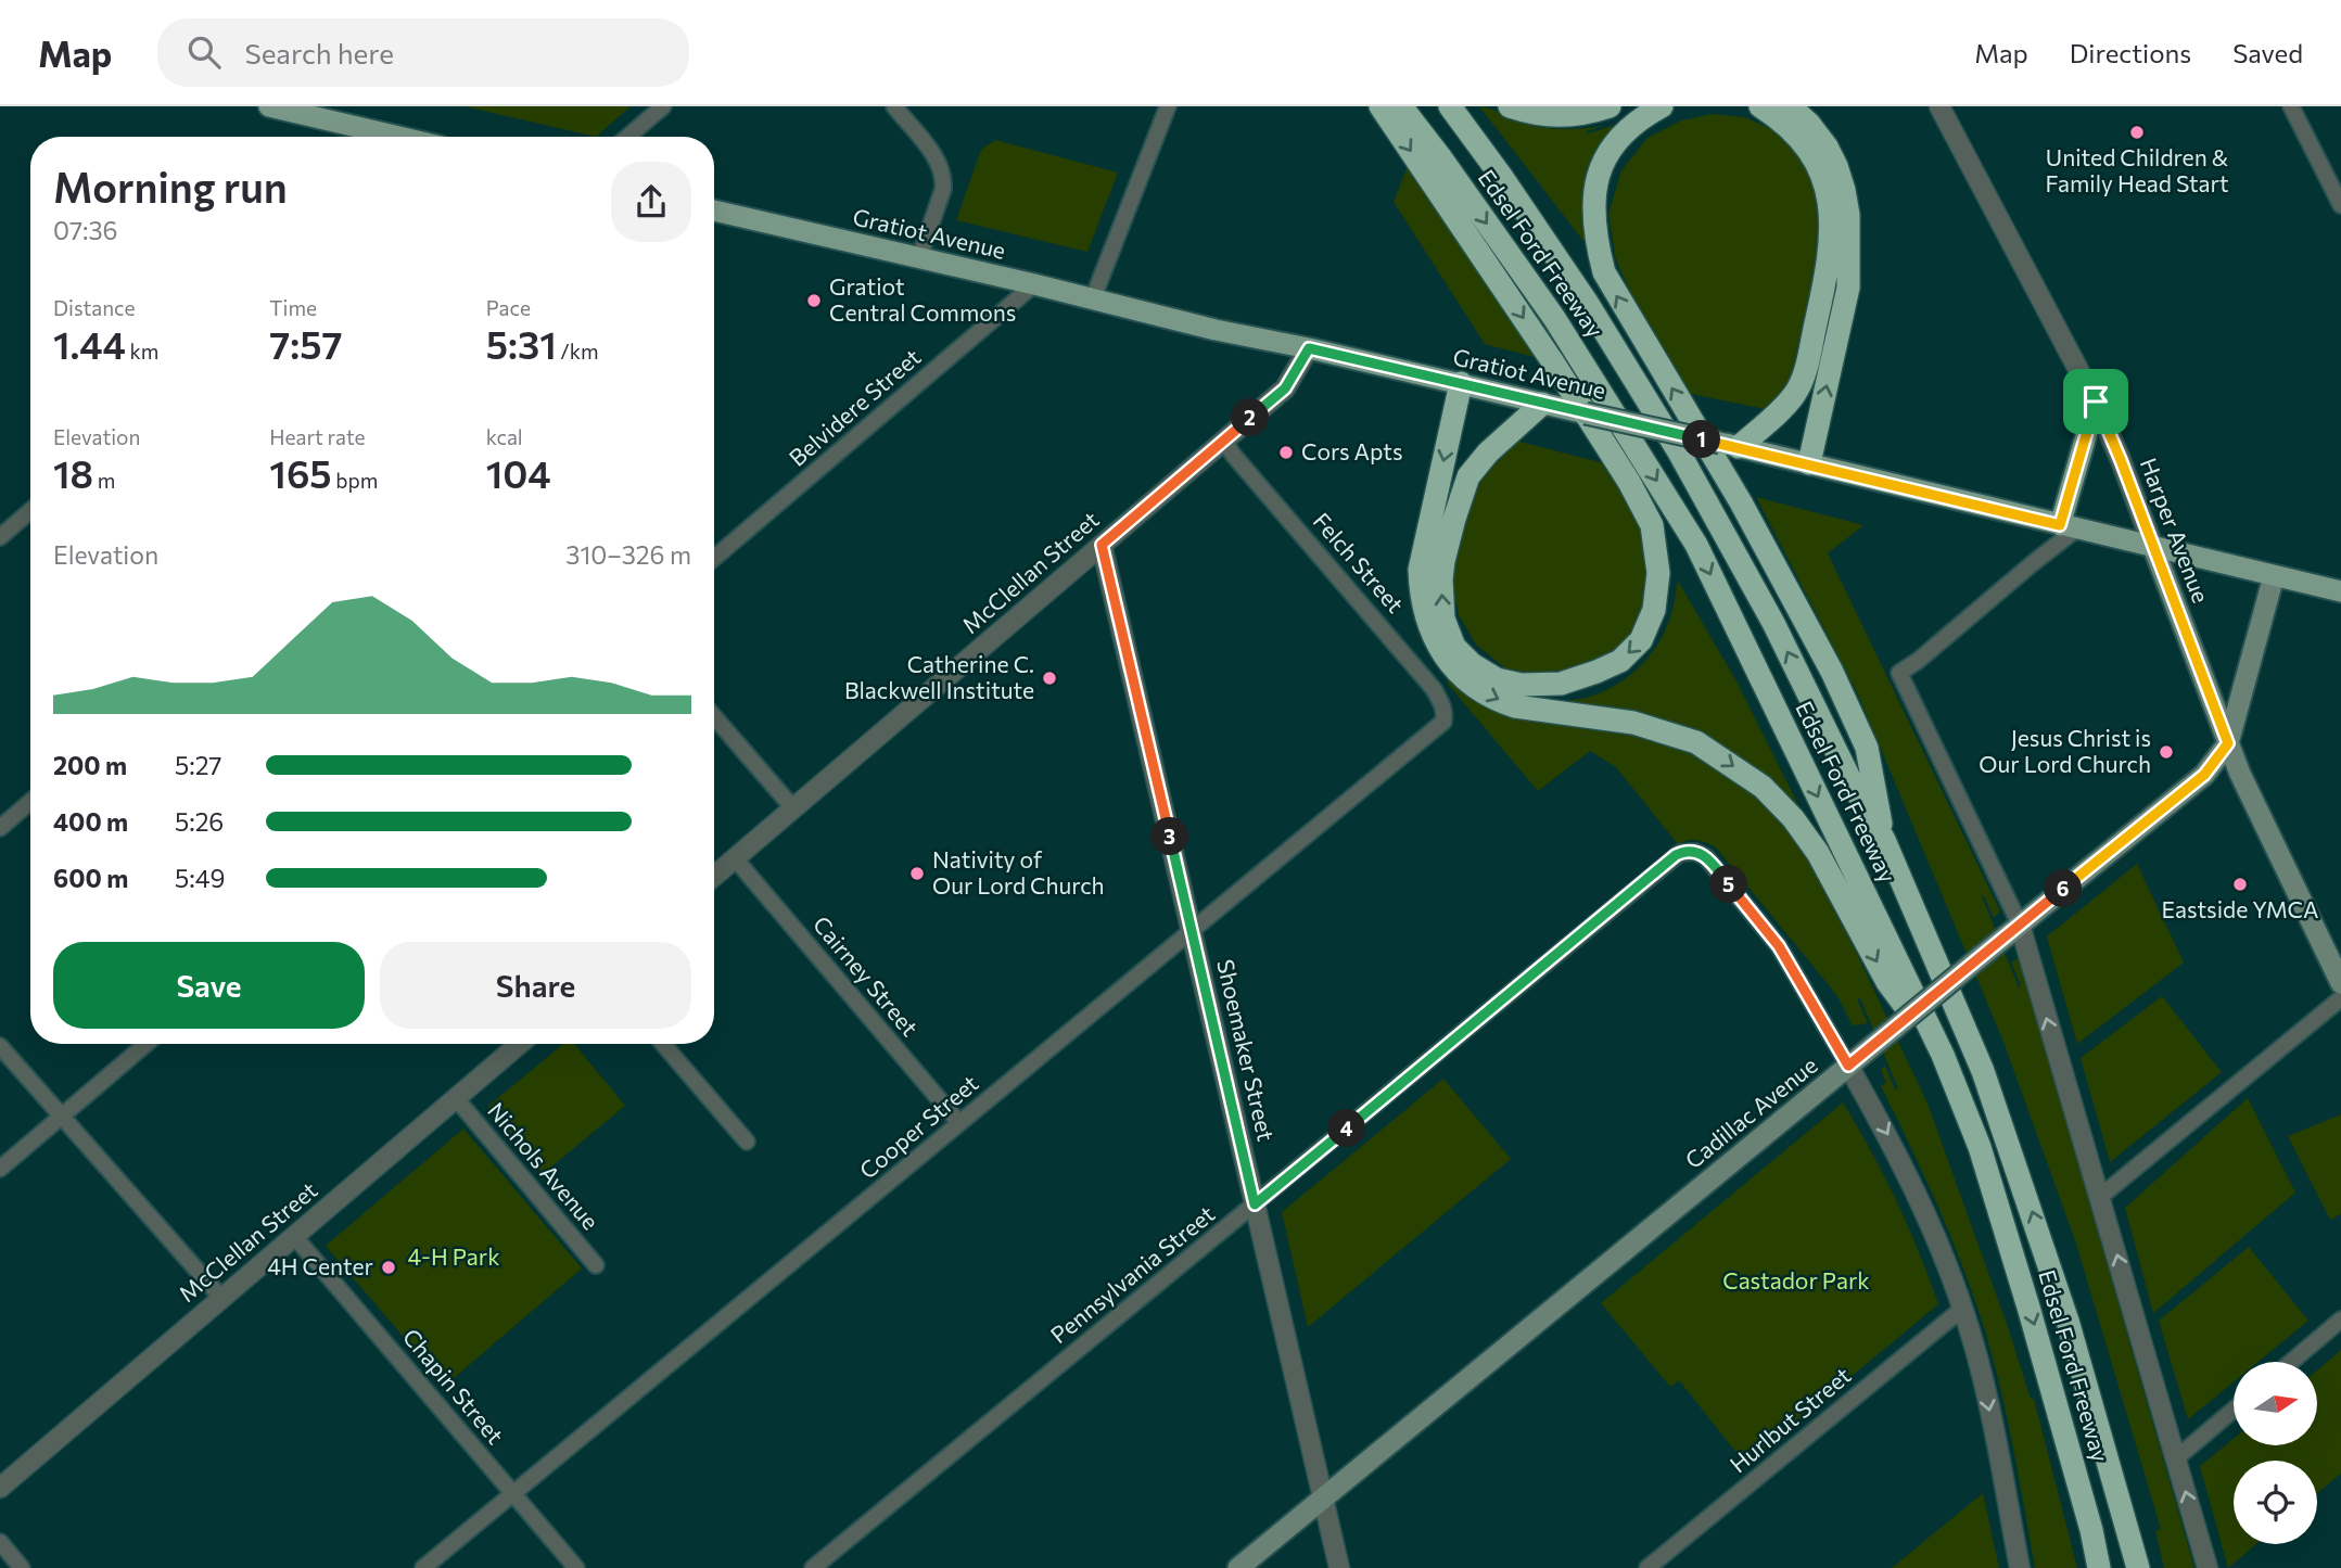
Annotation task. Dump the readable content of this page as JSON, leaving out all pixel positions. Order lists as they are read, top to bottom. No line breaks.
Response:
{"streets":{"highway":["Edsel Ford Freeway"],"main road":["Gratiot Avenue","Harper Avenue","Cadillac Avenue"],"street":["Belvidere Street","Felch Street","McClellan Street","Cairney Street","Shoemaker Street","Cooper Street","Nichols Avenue","Pennsylvania Street","Chapin Street","Hurlbut Street"]},"crossings":[["Gratiot Avenue","Belvidere Street"],["Gratiot Avenue","Harper Avenue"],["Gratiot Avenue","McClellan Street"],["Gratiot Avenue","Cadillac Avenue"],["Harper Avenue","Cadillac Avenue"],["Felch Street","McClellan Street"],["Felch Street","Cooper Street"],["McClellan Street","Cairney Street"],["McClellan Street","Shoemaker Street"],["McClellan Street","Nichols Avenue"],["McClellan Street","Chapin Street"],["Cairney Street","Cooper Street"],["Shoemaker Street","Cadillac Avenue"],["Shoemaker Street","Cooper Street"],["Shoemaker Street","Pennsylvania Street"],["Cadillac Avenue","Pennsylvania Street"],["Cooper Street","Chapin Street"]],"parks":["4-H Park","Castador Park"],"places":["United Children & Family Head Start","Gratiot Central Commons","Cors Apts","Catherine C. Blackwell Institute","Jesus Christ is Our Lord Church","Nativity of Our Lord Church","Eastside YMCA","4H Center"],"north":"right","page":{"header":"Map","search":"Search here","nav":["Map","Directions","Saved"],"heading":["Morning run","07:36"],"stats":[["Distance","1.44 km"],["Time","7:57"],["Pace","5:31 /km"],["Elevation","18 m"],["Heart rate","165 bpm"],["kcal","104"]],"pins":["2","1","3","5","6","4"],"chart":["Elevation","310–326 m"],"list":[{"name":"200 m","note":"5:27"},{"name":"400 m","note":"5:26"},{"name":"600 m","note":"5:49"}],"buttons":["Save","Share"]}}
